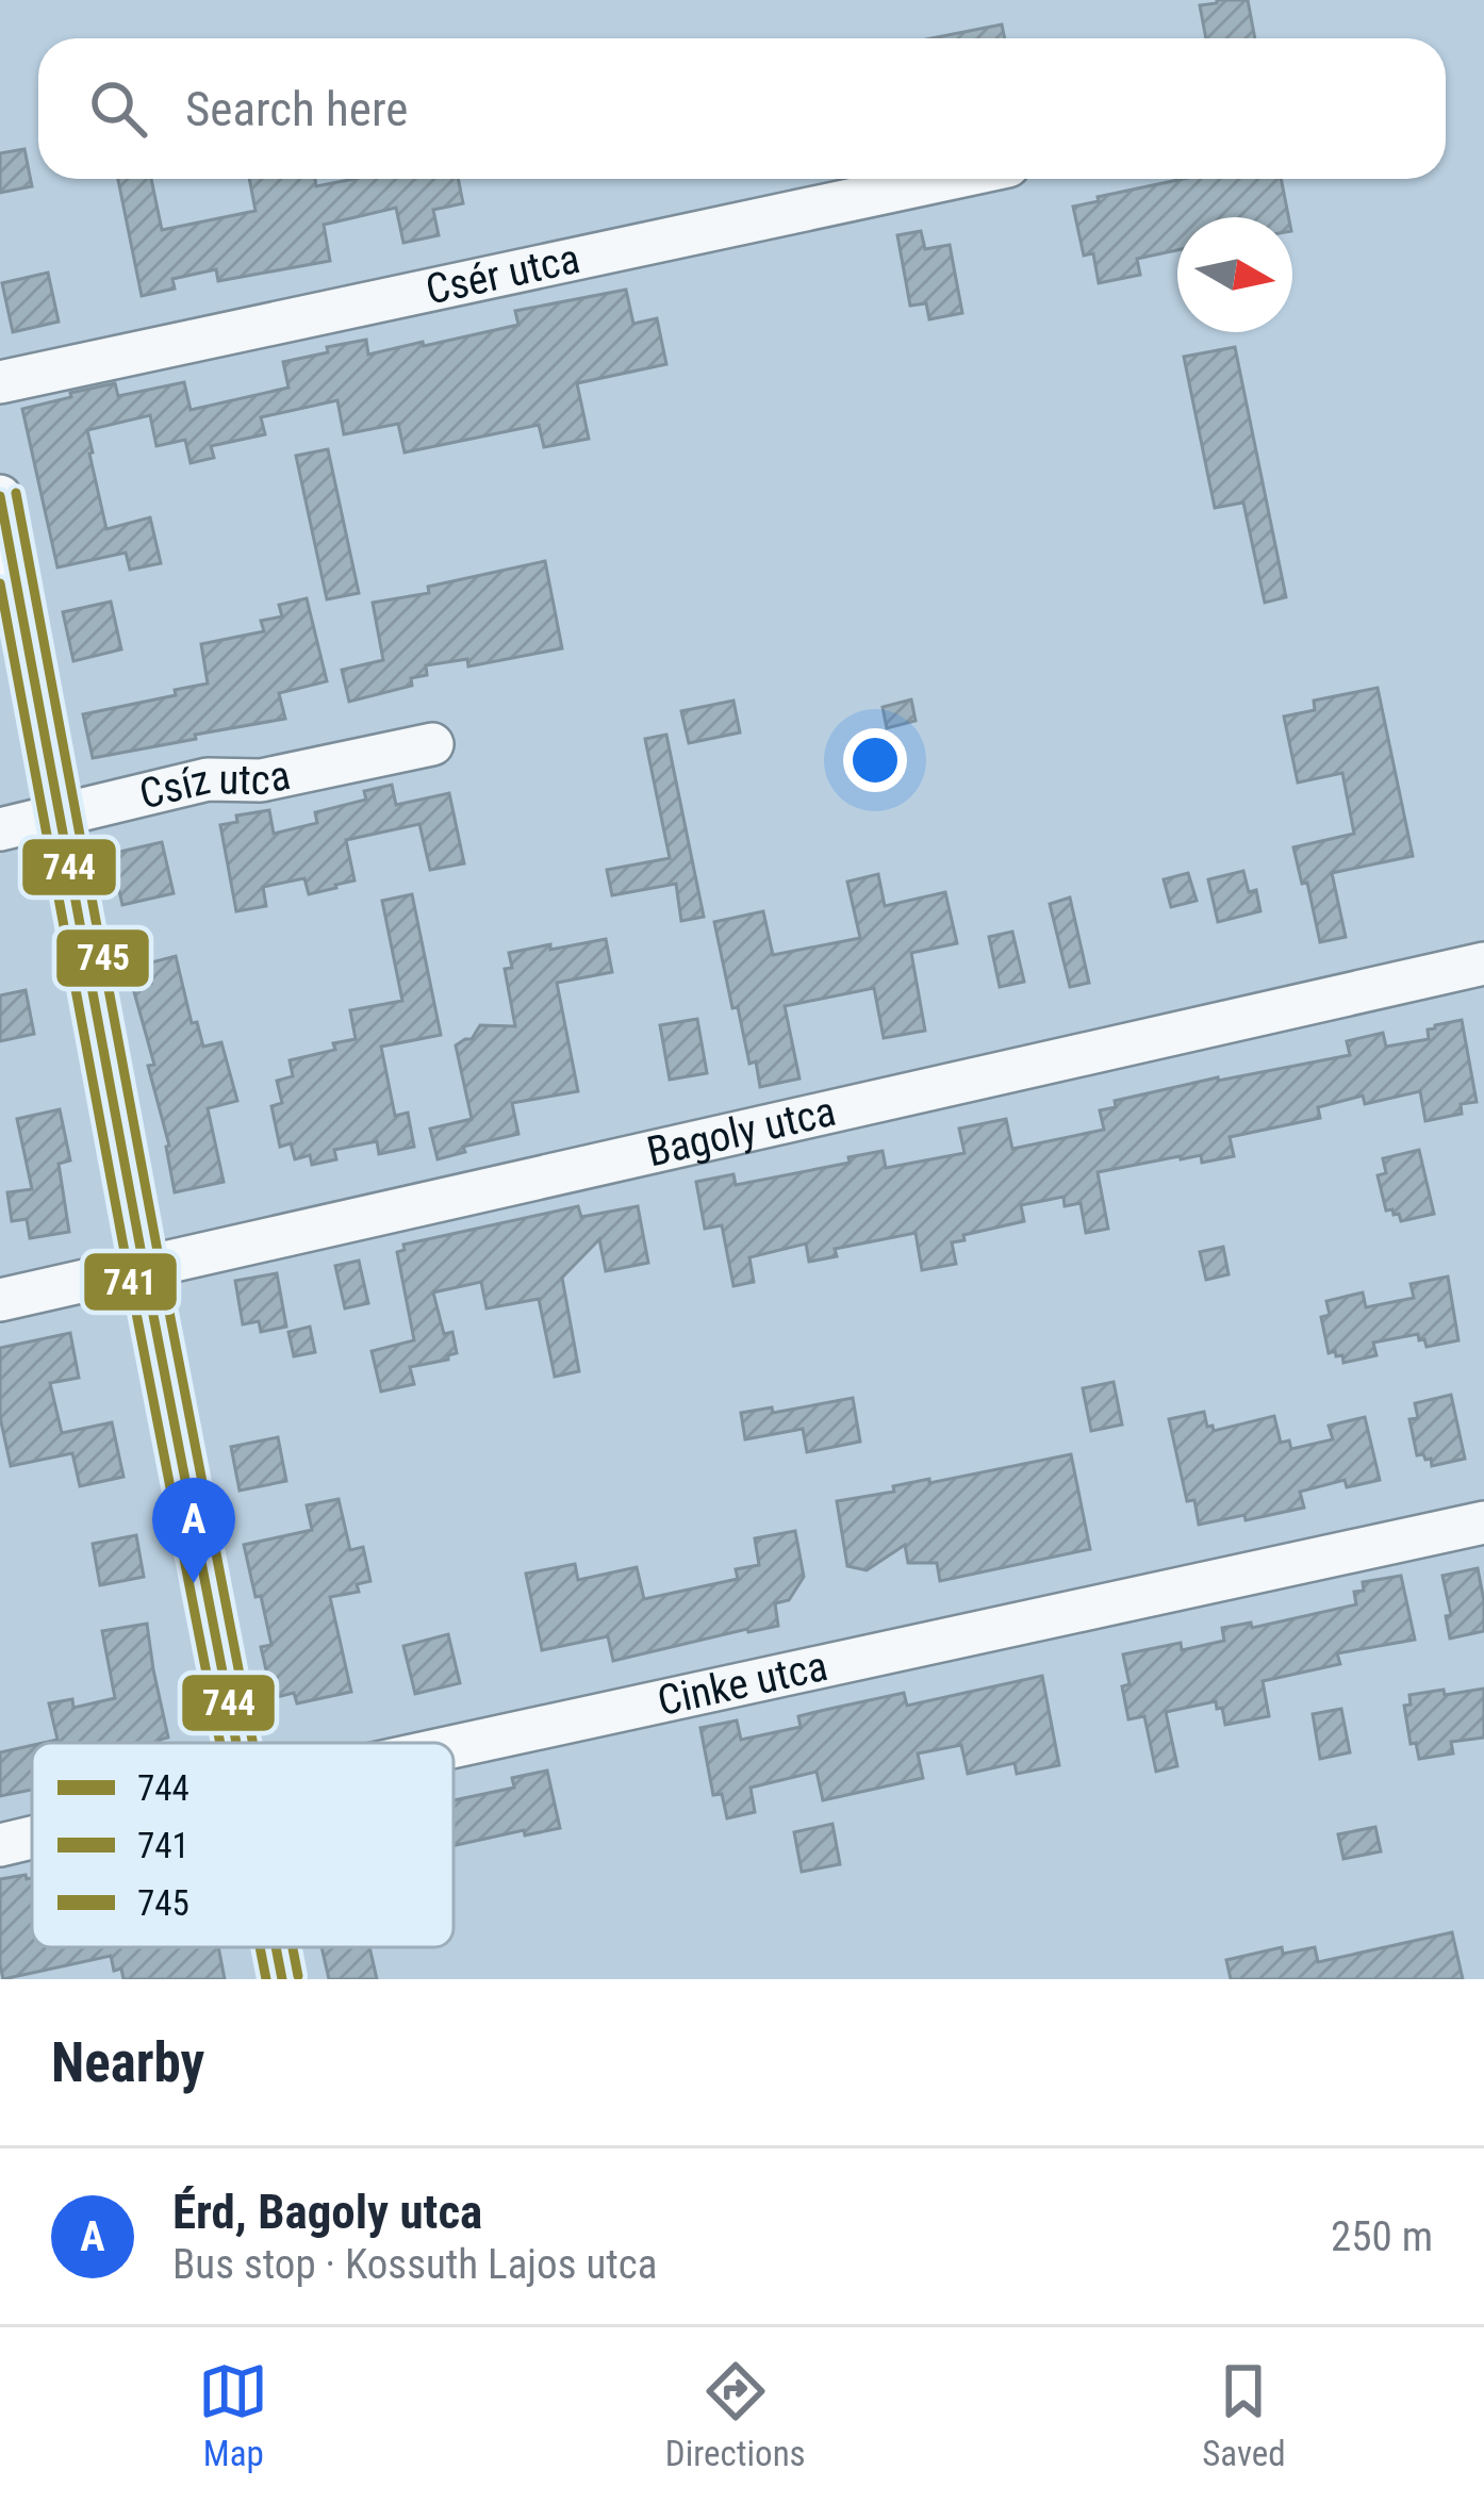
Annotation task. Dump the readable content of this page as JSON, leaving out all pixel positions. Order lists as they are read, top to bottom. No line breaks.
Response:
{"streets":{"street":["Csér utca","Csíz utca","Bagoly utca","Cinke utca"]},"lines":["transit line 745","transit line 744","transit line 741"],"legend":["744","741","745"],"north":"right","page":{"search":"Search here","pins":"A","heading":"Nearby","list":[{"mark":"A","name":"Érd, Bagoly utca","note":"Bus stop · Kossuth Lajos utca","value":"250 m"}],"nav":["Map","Directions","Saved"]}}
